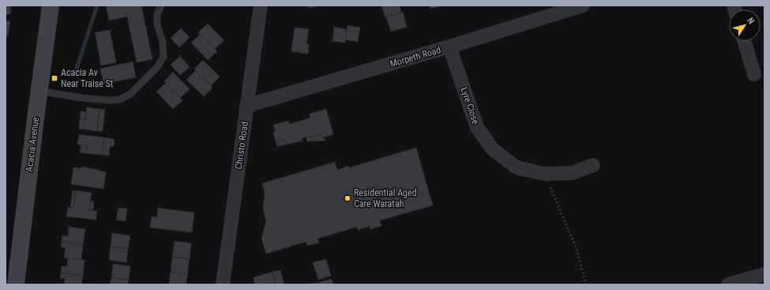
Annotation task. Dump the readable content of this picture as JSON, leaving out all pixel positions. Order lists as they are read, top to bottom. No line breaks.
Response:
{"streets":{"street":["Morpeth Road","Lyre Close","Acacia Avenue","Christo Road"]},"crossings":[["Morpeth Road","Lyre Close"],["Morpeth Road","Christo Road"]],"places":{"transit":["Acacia Av Near Traise St"],"other":["Residential Aged Care Waratah"]},"north":"top right"}
